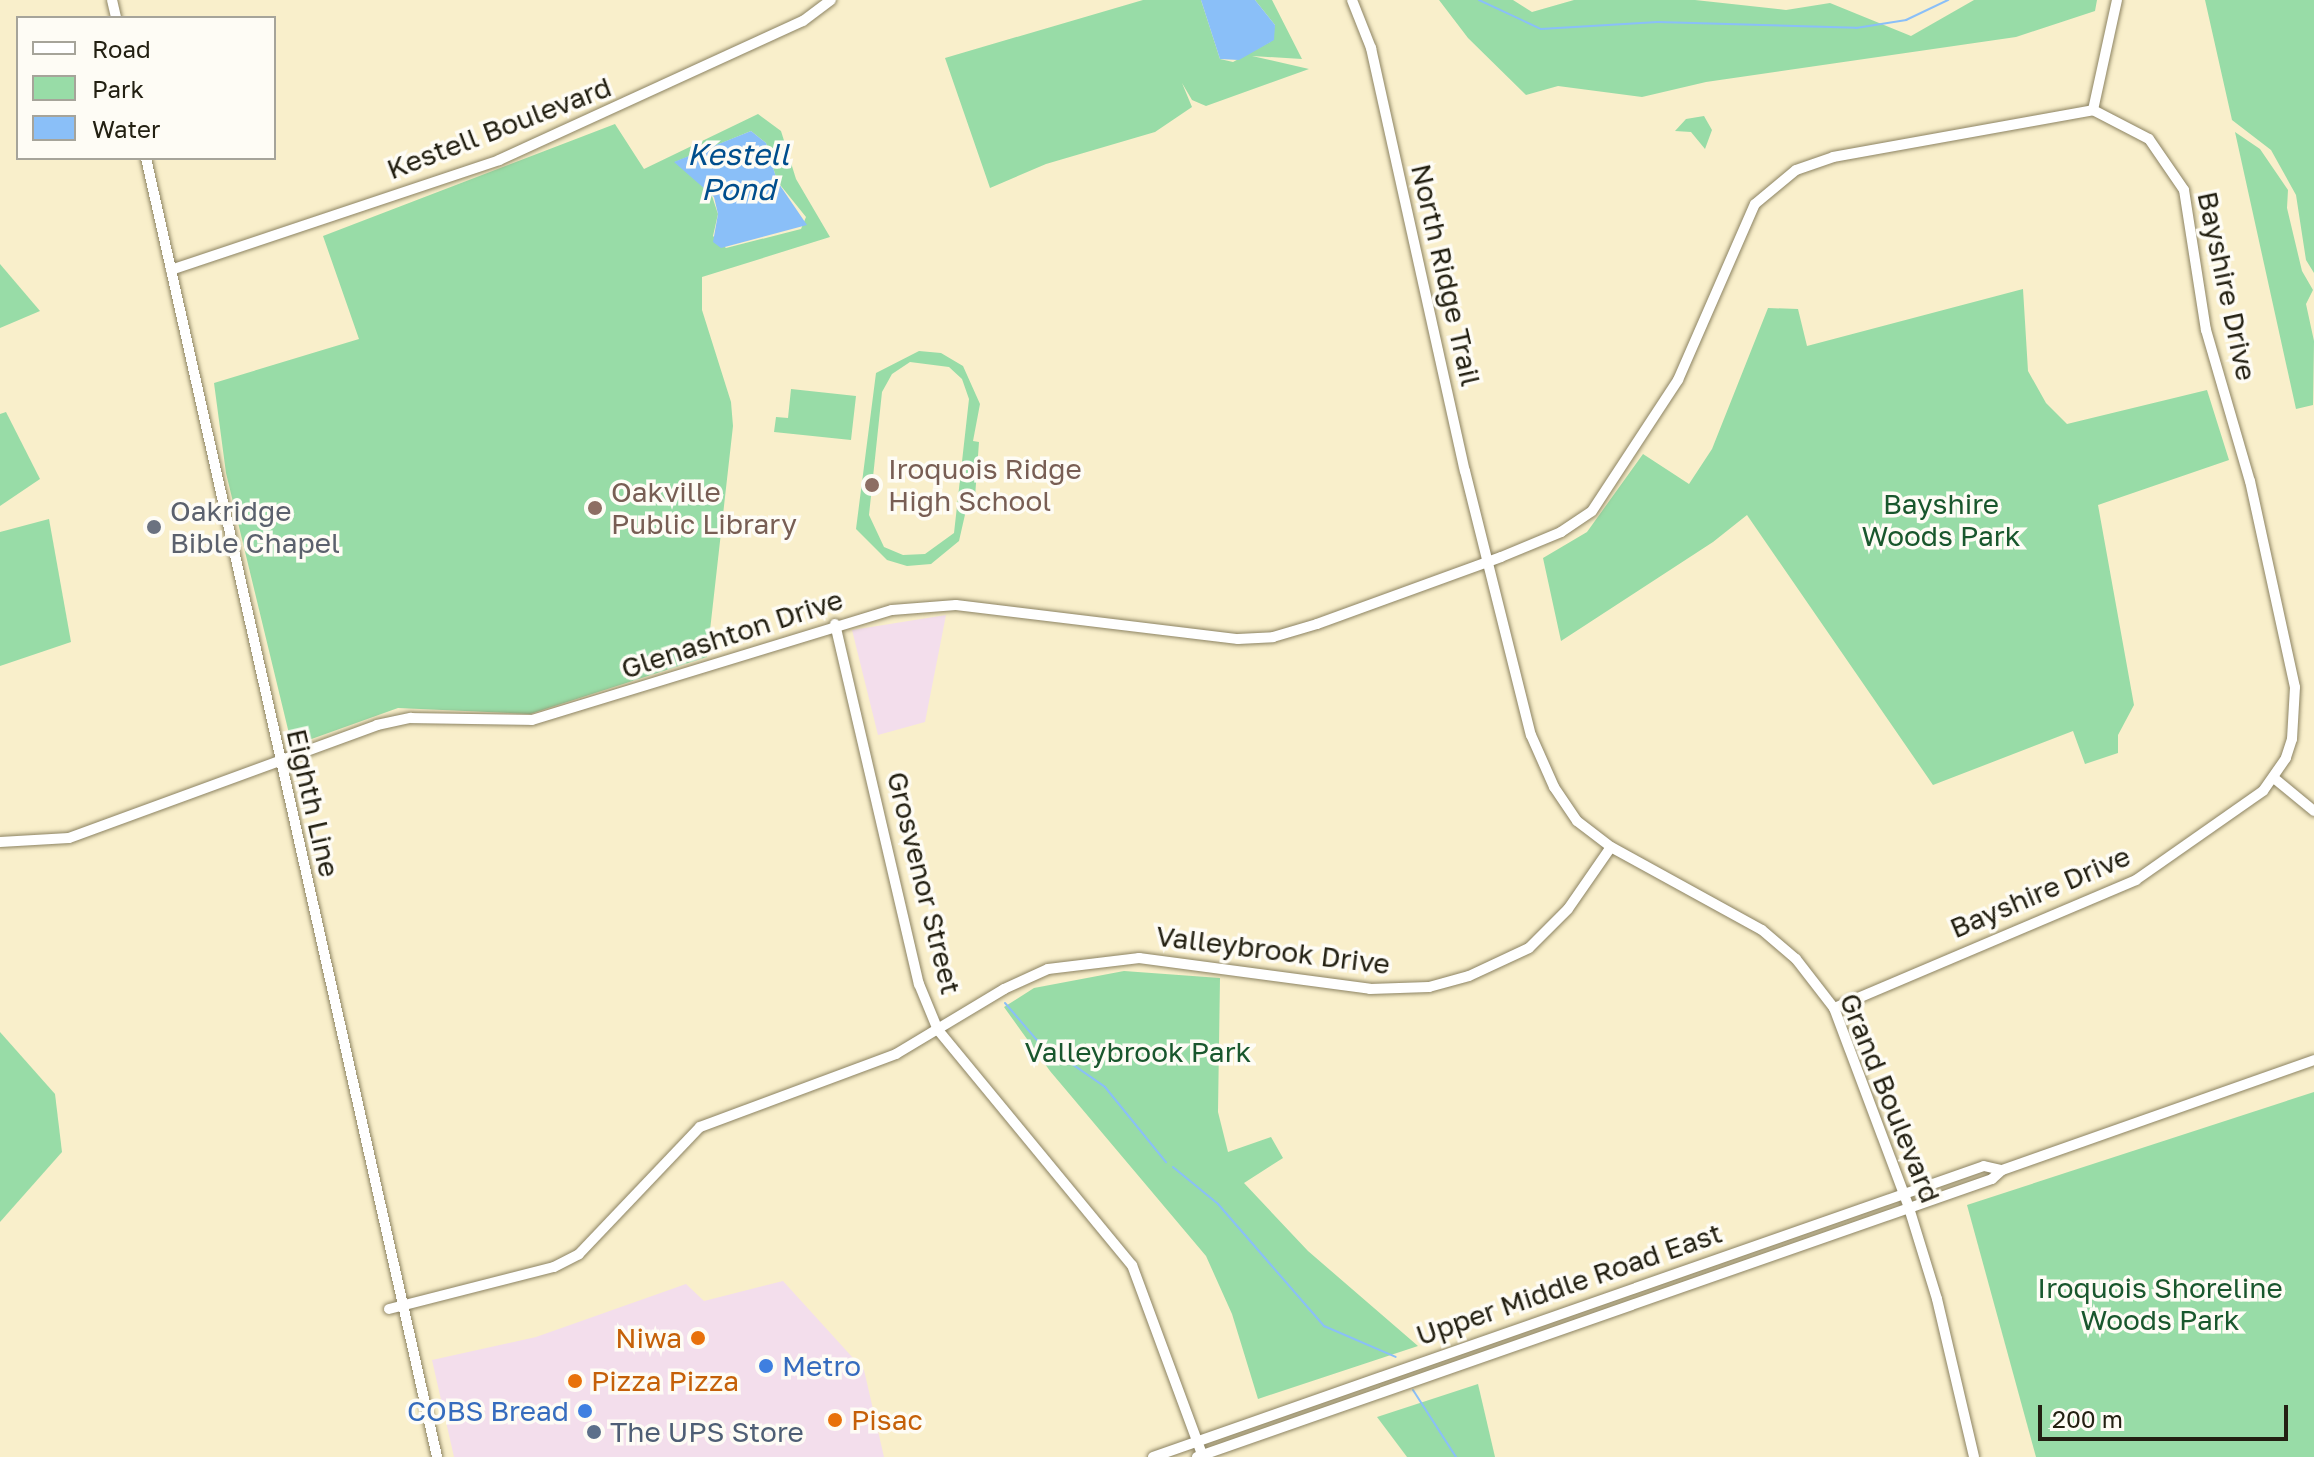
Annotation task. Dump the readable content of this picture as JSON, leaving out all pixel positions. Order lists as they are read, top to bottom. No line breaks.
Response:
{"streets":{"street":["Kestell Boulevard","North Ridge Trail","Bayshire Drive","Glenashton Drive","Eighth Line","Grosvenor Street","Valleybrook Drive","Grand Boulevard","Upper Middle Road East"]},"crossings":[["Kestell Boulevard","Eighth Line"],["North Ridge Trail","Glenashton Drive"],["North Ridge Trail","Grand Boulevard"],["Bayshire Drive","Grand Boulevard"],["Glenashton Drive","Eighth Line"],["Glenashton Drive","Grosvenor Street"],["Glenashton Drive","Grand Boulevard"],["Eighth Line","Valleybrook Drive"],["Grosvenor Street","Valleybrook Drive"],["Grosvenor Street","Upper Middle Road East"],["Valleybrook Drive","Grand Boulevard"],["Grand Boulevard","Upper Middle Road East"]],"water":["Kestell Pond"],"parks":["Bayshire Woods Park","Valleybrook Park","Iroquois Shoreline Woods Park"],"places":["Iroquois Ridge High School","Oakville Public Library","Oakridge Bible Chapel","Niwa","Metro","Pizza Pizza","COBS Bread","Pisac","The UPS Store"],"legend":["Road","Park","Water"],"scale_bar":"200 m"}
